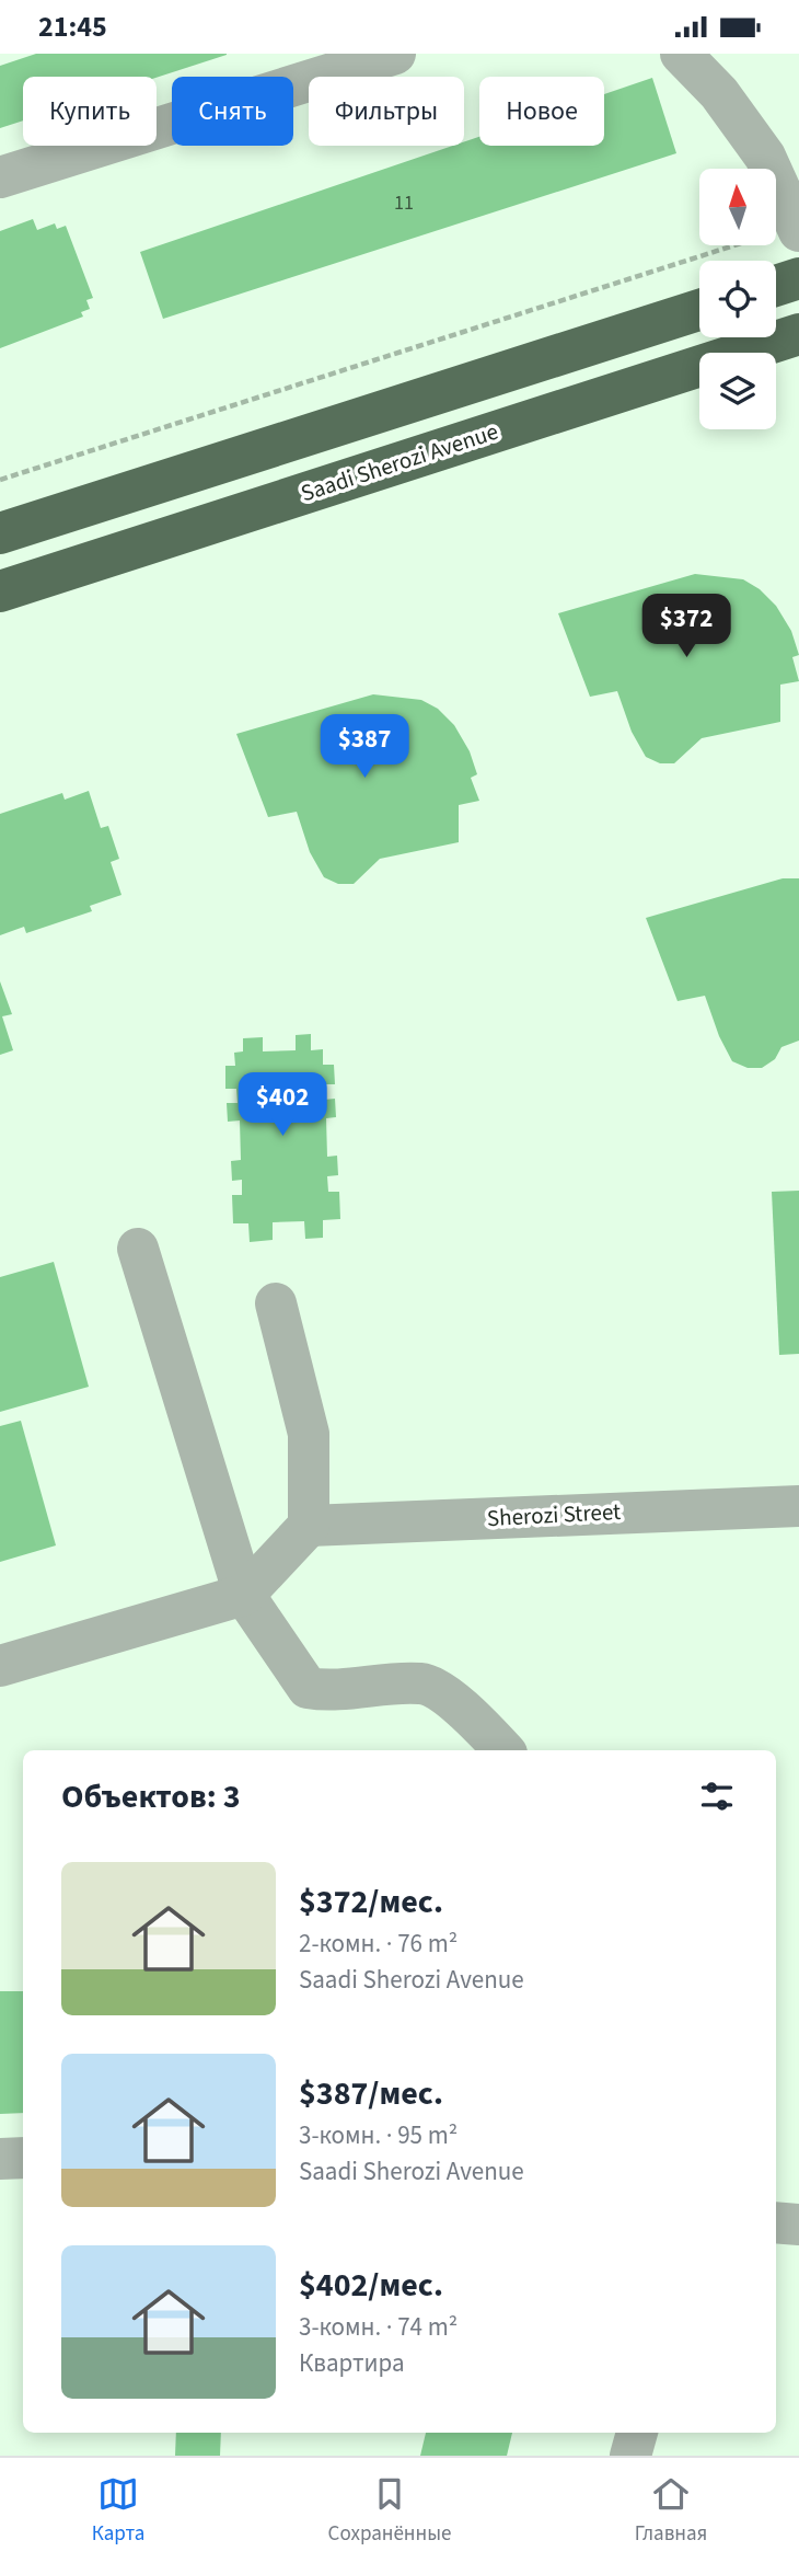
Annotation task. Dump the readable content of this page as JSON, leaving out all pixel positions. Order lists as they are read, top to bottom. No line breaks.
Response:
{"streets":{"highway":["Saadi Sherozi Avenue"],"street":["Sherozi Street"]},"house_numbers":["11"],"north":"top","page":{"status":"21:45","chip":["Купить","Снять","Фильтры","Новое"],"price":["$372","$387","$402"],"heading":"Объектов: 3","list":[{"name":"$372/мес.","note":"2-комн. · 76 m² · Saadi Sherozi Avenue"},{"name":"$387/мес.","note":"3-комн. · 95 m² · Saadi Sherozi Avenue"},{"name":"$402/мес.","note":"3-комн. · 74 m² · Квартира"}],"tabs":["Карта","Сохранённые","Главная"]}}
